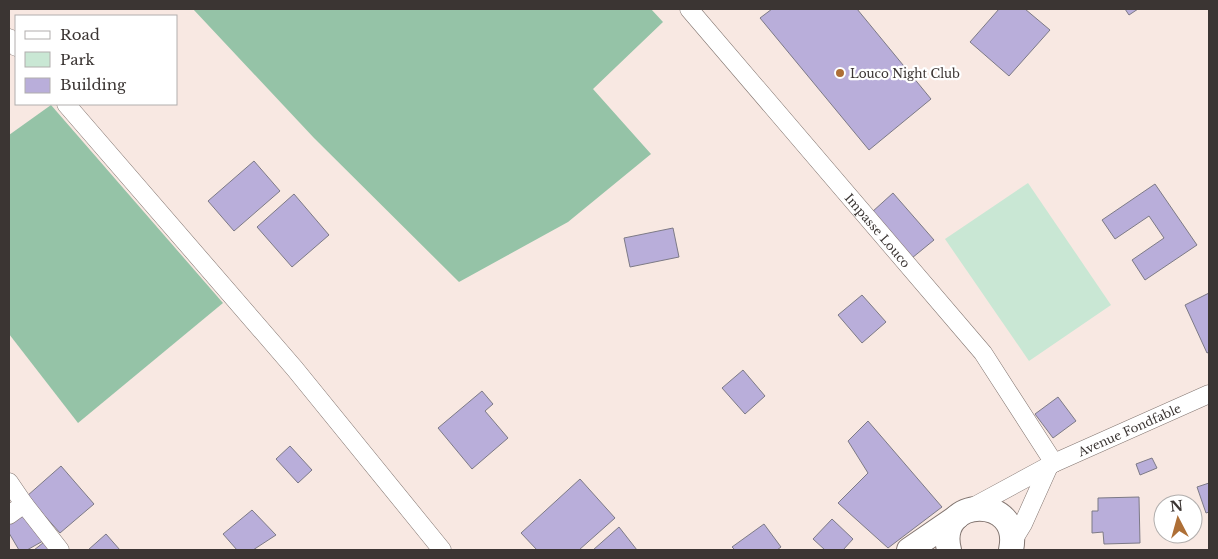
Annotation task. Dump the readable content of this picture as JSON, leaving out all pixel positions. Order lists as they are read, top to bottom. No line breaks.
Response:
{"streets":{"street":["Impasse Louco","Avenue Fondfable"]},"crossings":[["Impasse Louco","Avenue Fondfable"]],"places":["Louco Night Club"],"legend":["Road","Park","Building"],"north":"top"}
